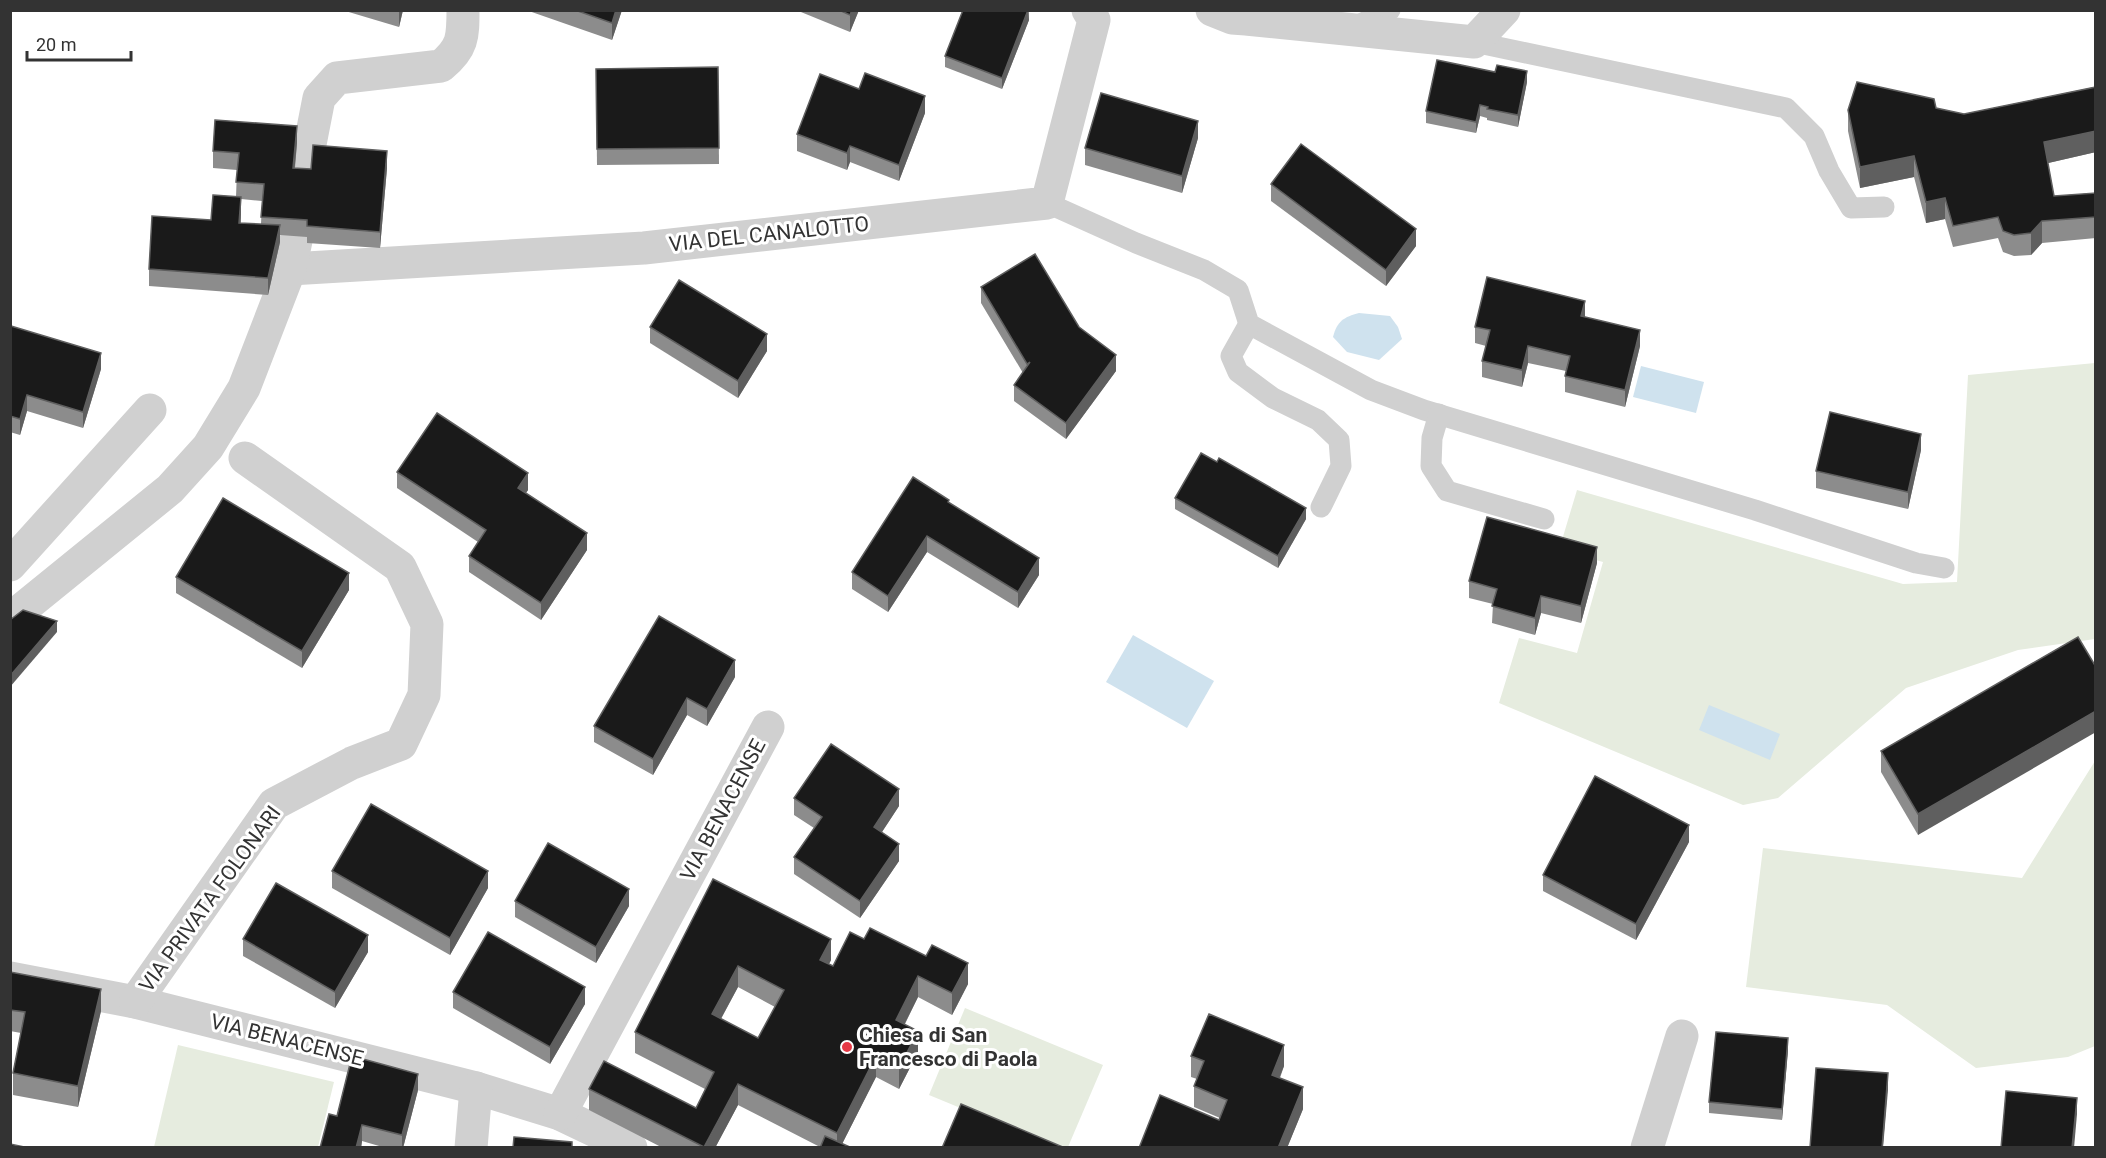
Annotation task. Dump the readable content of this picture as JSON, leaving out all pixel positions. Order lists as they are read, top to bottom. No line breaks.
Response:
{"streets":{"street":["VIA DEL CANALOTTO","VIA BENACENSE","VIA PRIVATA FOLONARI"]},"crossings":[["VIA BENACENSE","VIA PRIVATA FOLONARI"]],"places":["Chiesa di San Francesco di Paola"],"scale_bar":"20 m"}
